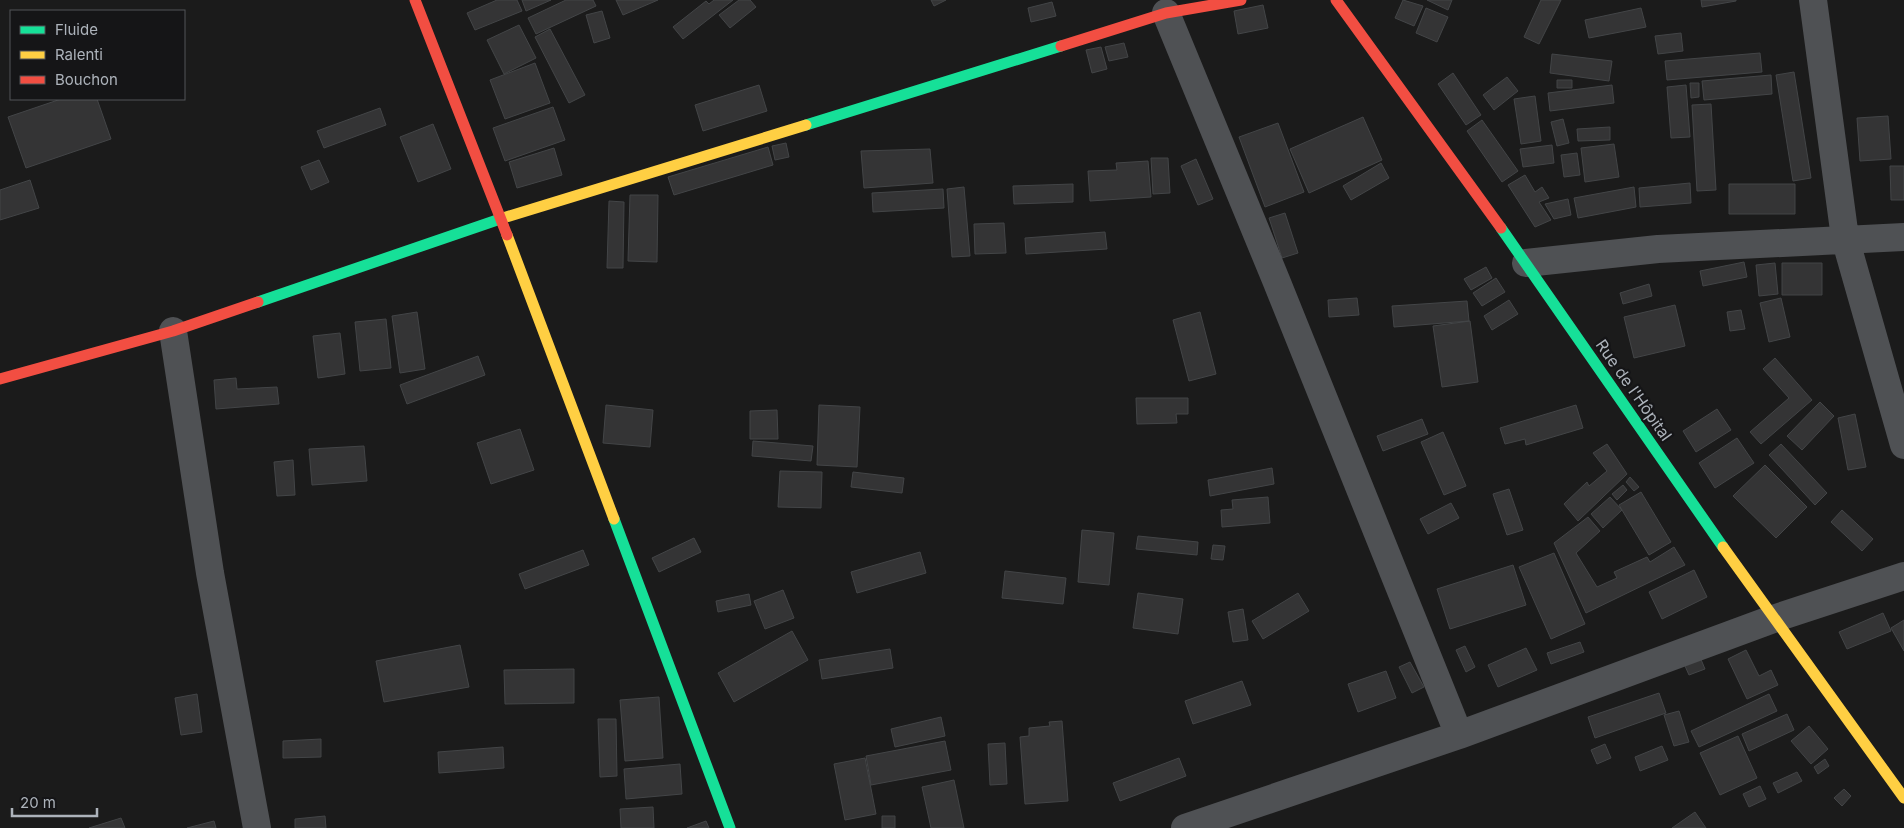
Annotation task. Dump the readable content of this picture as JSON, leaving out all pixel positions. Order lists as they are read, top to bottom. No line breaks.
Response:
{"streets":{"street":["Rue de l'Hôpital"]},"legend":["Fluide","Ralenti","Bouchon"],"scale_bar":"20 m"}
